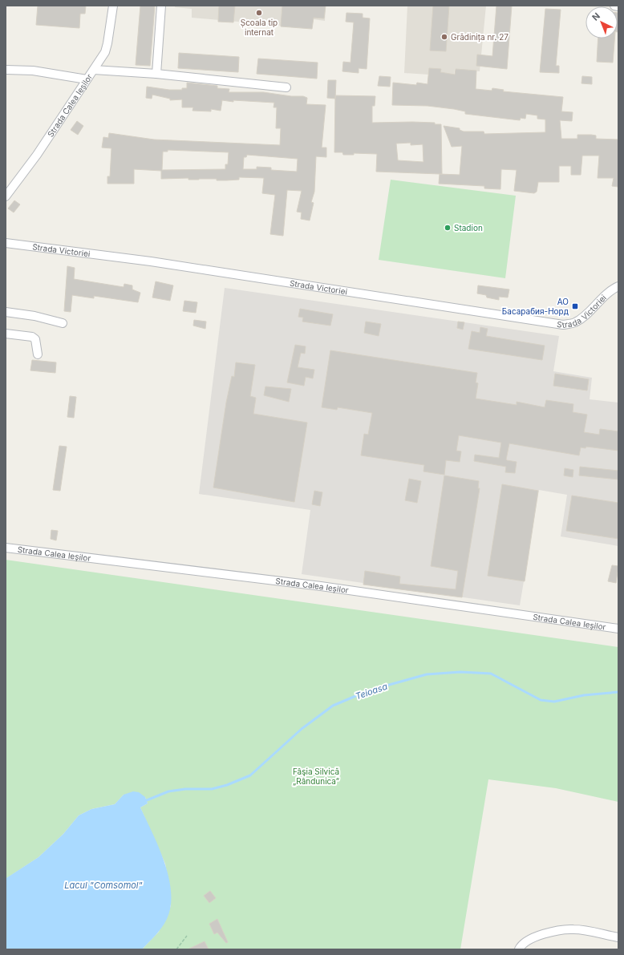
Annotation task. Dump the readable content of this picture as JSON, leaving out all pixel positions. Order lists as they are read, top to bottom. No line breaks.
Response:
{"streets":{"street":["Strada Calea Ieșilor","Strada Victoriei"]},"water":["Teioasa","Lacul \"Comsomol\""],"parks":["Fâşia Silvică „Rândunica“"],"places":{"other":["Școala tip internat","Grădinița nr. 27","Stadion"],"transit":["АО Басарабия-Норд"]},"north":"top left"}
